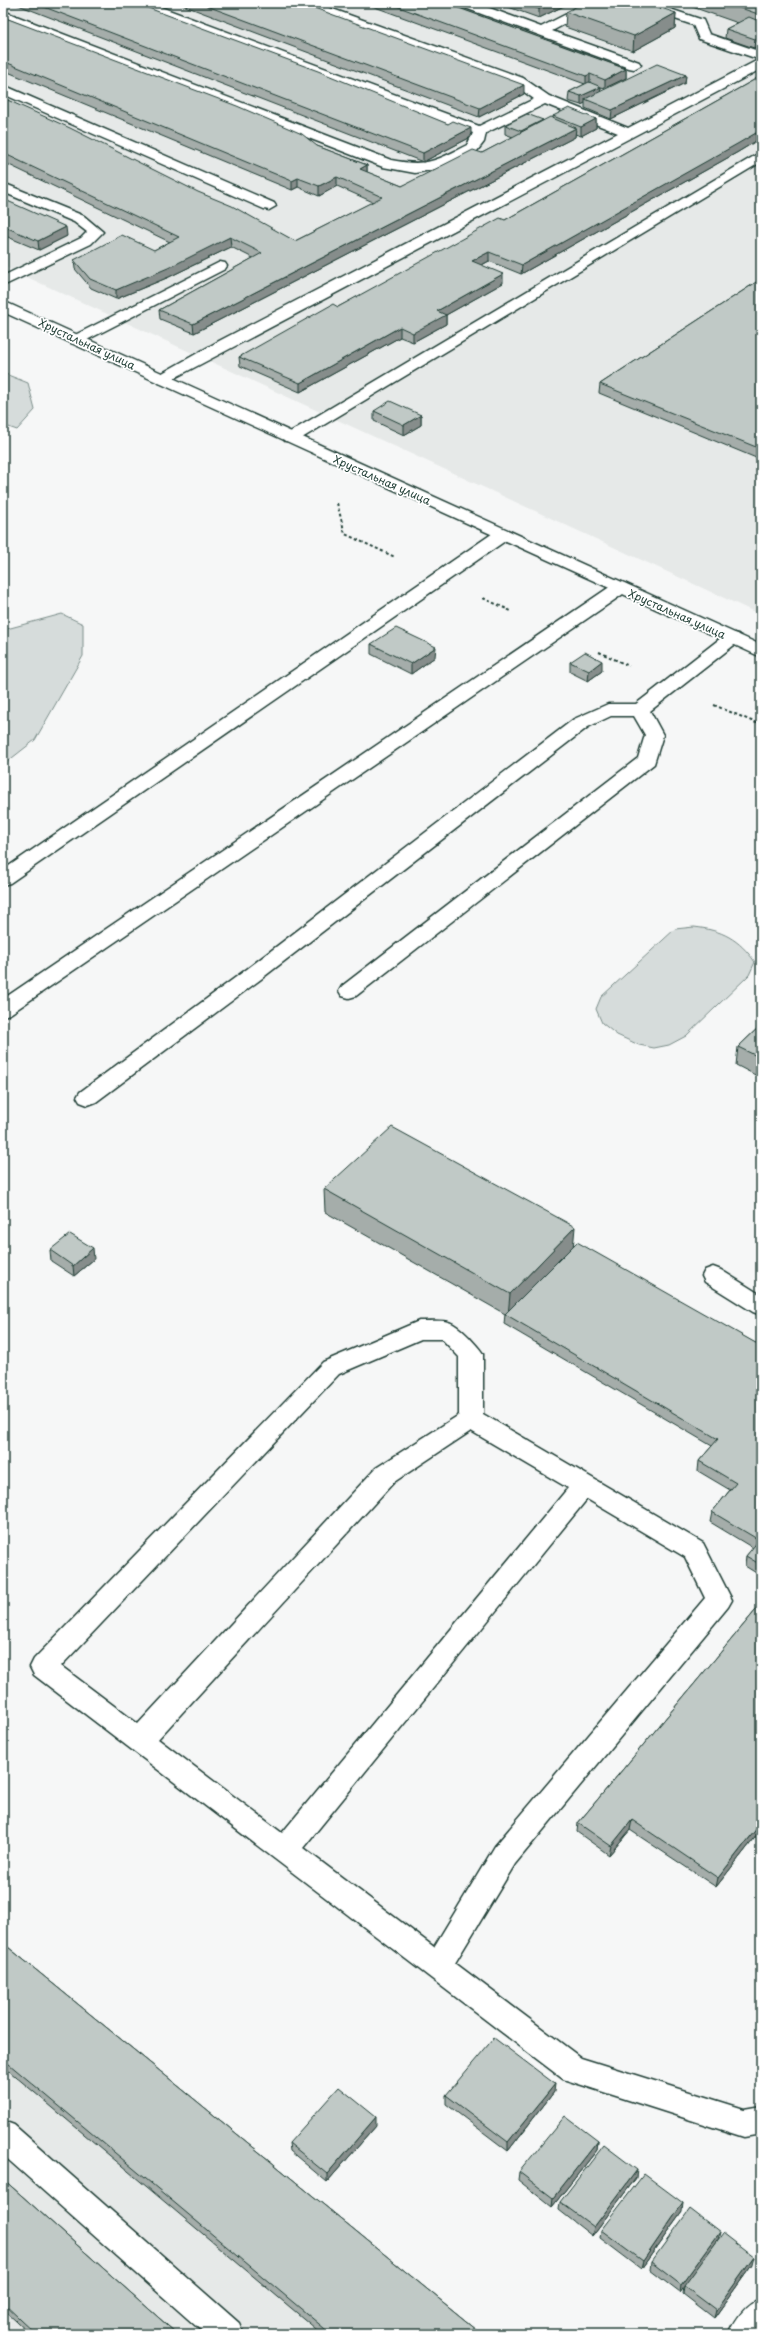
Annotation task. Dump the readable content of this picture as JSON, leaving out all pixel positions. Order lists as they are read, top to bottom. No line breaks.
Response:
{"streets":{"street":["Хрустальная улица"]}}
